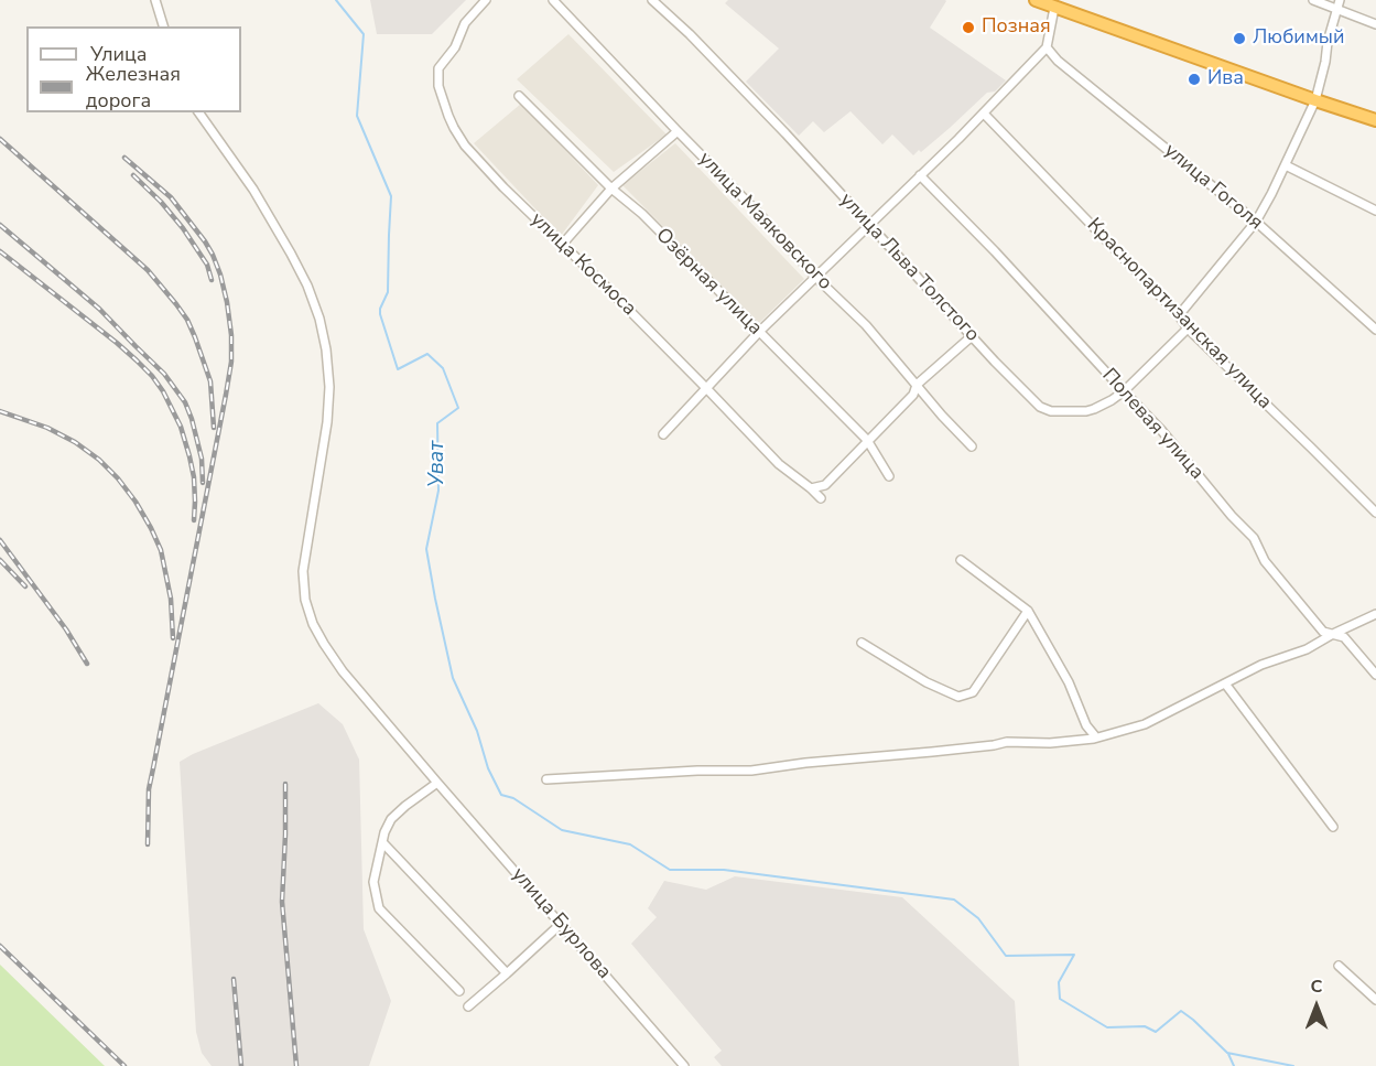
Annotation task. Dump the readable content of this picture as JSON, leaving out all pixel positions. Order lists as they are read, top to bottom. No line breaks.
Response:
{"streets":{"street":["улица Гоголя","улица Маяковского","улица Космоса","улица Льва Толстого","Озёрная улица","Краснопартизанская улица","Полевая улица","улица Бурлова"]},"crossings":[["улица Льва Толстого","Краснопартизанская улица"],["улица Льва Толстого","Полевая улица"]],"water":["Уват"],"places":["Позная","Любимый","Ива"],"legend":["Улица","Железная дорога"],"north":"top"}
